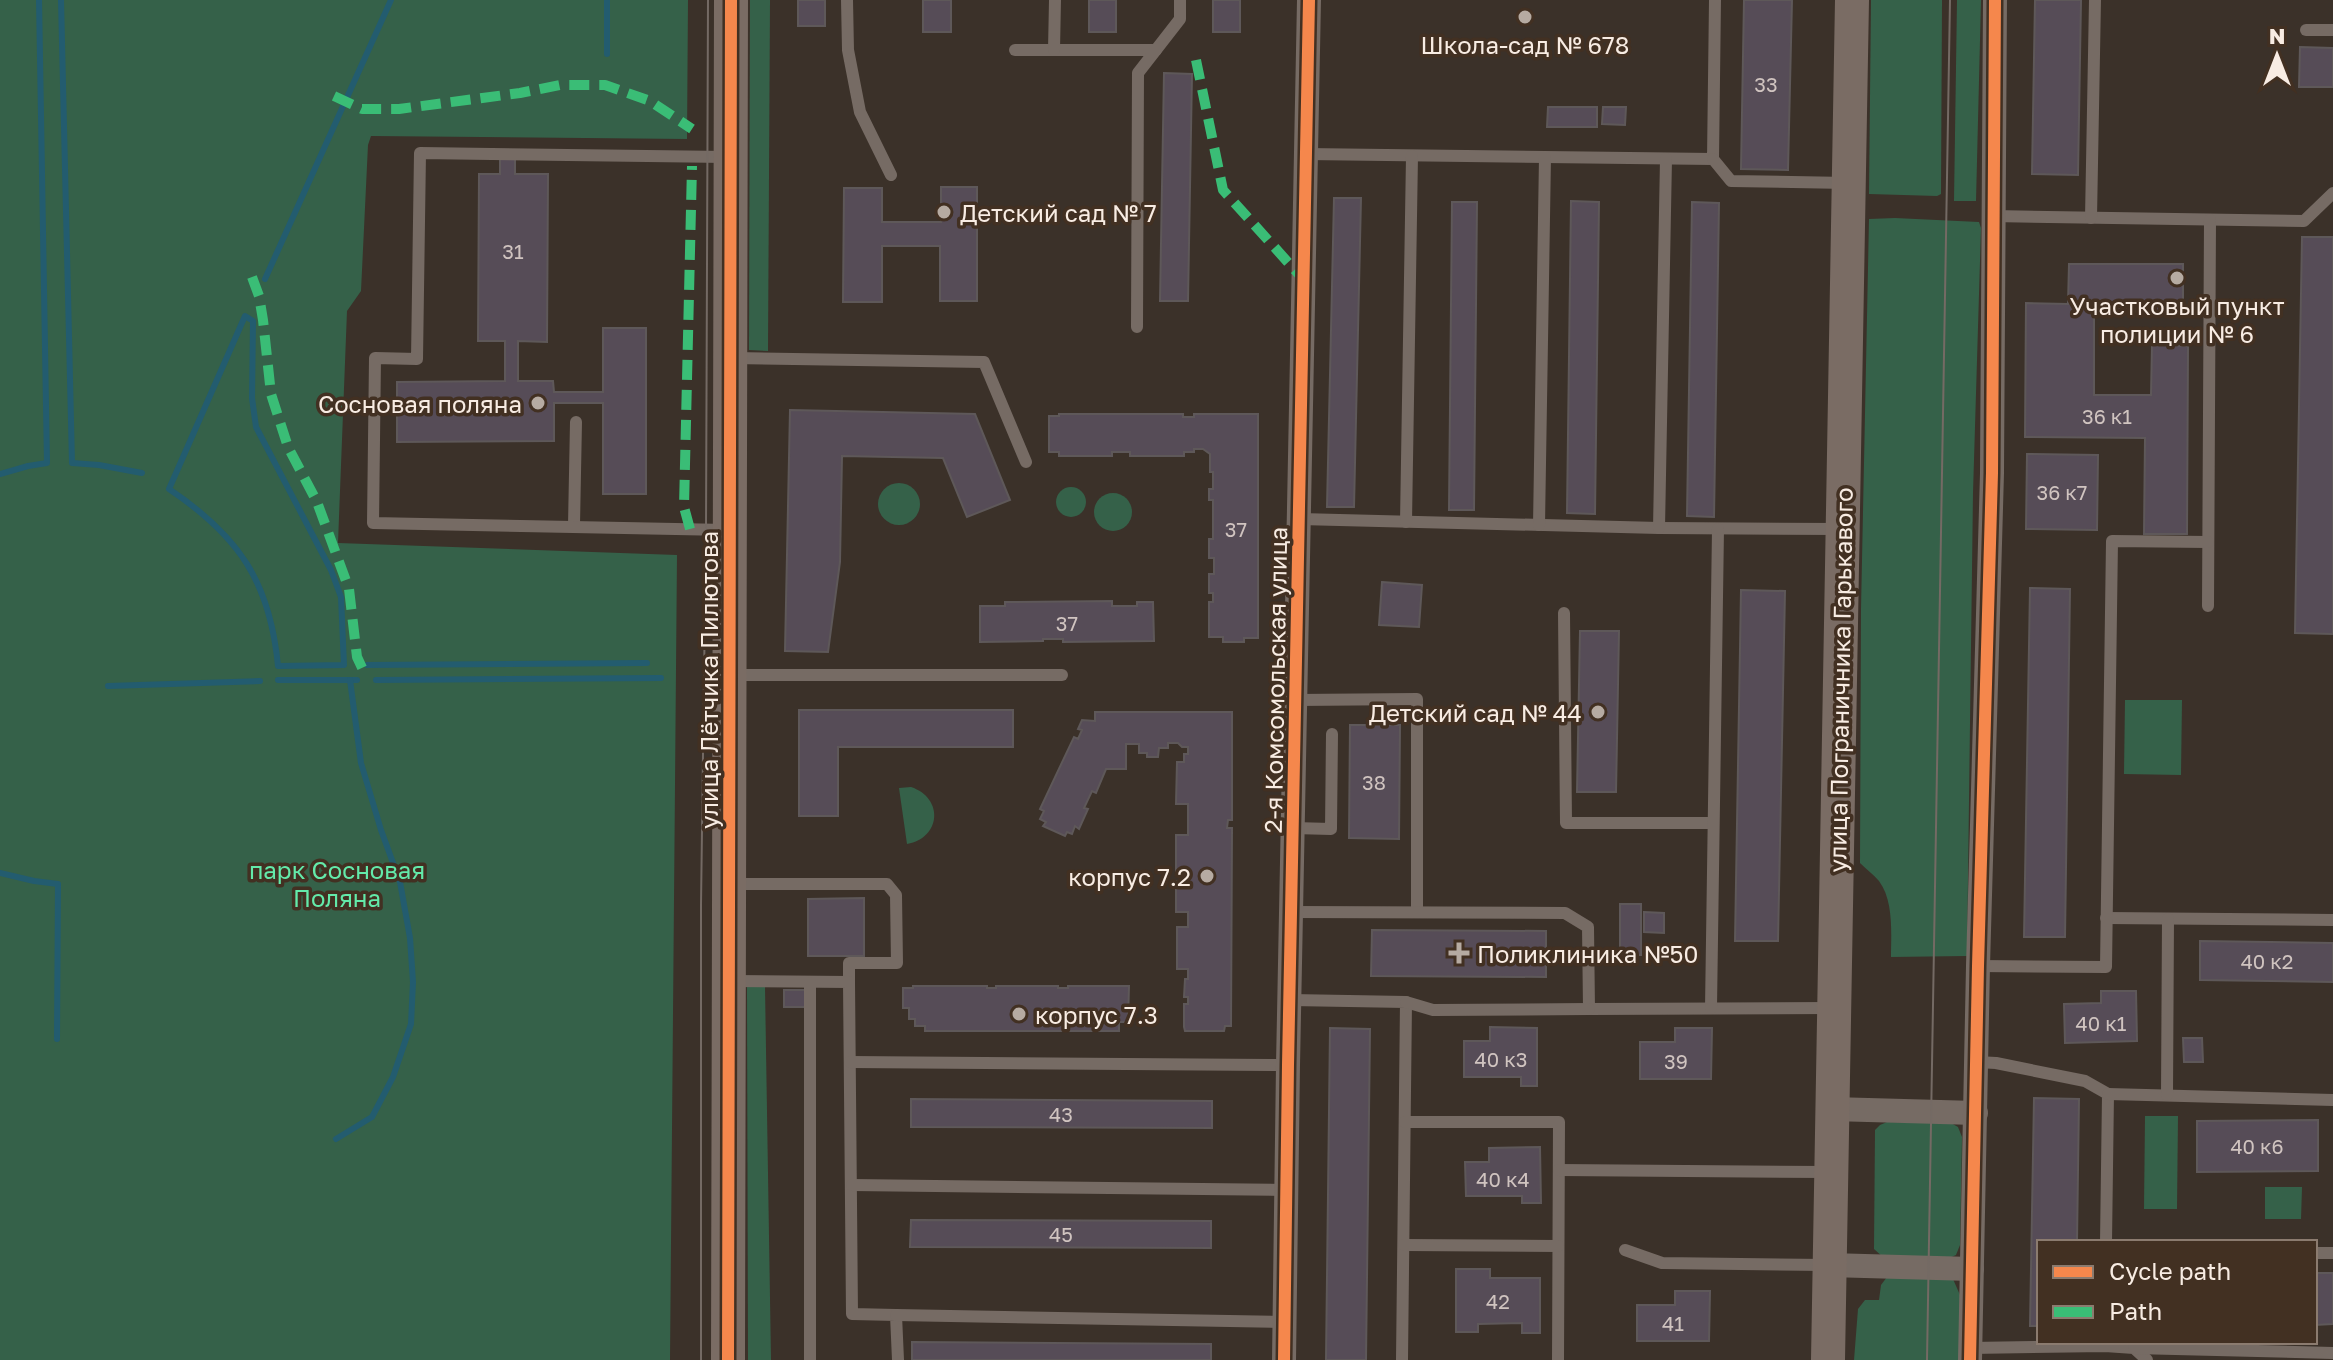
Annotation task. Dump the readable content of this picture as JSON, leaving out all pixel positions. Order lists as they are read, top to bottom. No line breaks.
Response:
{"streets":{"street":["улица Лётчика Пилютова","2-я Комсомольская улица","улица Пограничника Гарькавого"]},"parks":["парк Сосновая Поляна"],"places":{"other":["Школа-сад № 678","Детский сад № 7","Участковый пункт полиции № 6","Сосновая поляна","Детский сад № 44","корпус 7.2","корпус 7.3"],"health":["Поликлиника №50"]},"house_numbers":["33","31","36 к1","36 к7","37","37","38","40 к2","40 к1","40 к3","39","43","40 к6","40 к4","45","42","41"],"legend":["Cycle path","Path"],"north":"top"}
